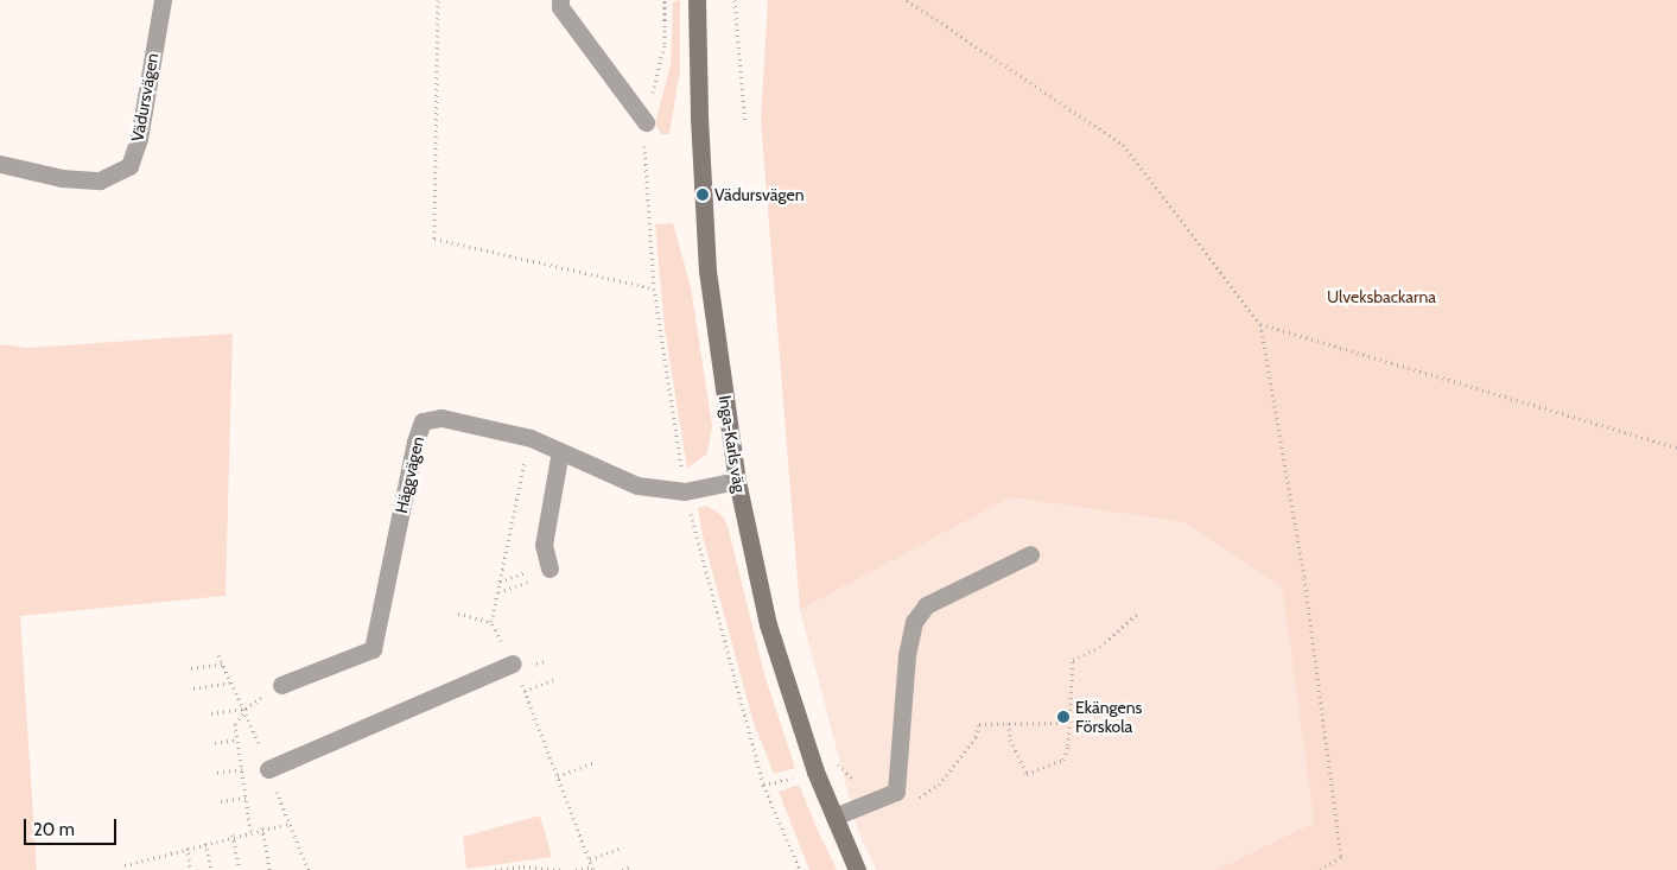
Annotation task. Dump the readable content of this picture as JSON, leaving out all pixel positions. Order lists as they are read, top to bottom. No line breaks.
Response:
{"streets":{"street":["Vädursvägen","Inga-Karls väg","Häggvägen"]},"crossings":[["Inga-Karls väg","Häggvägen"]],"parks":["Ulveksbackarna"],"places":["Vädursvägen","Ekängens Förskola"],"scale_bar":"20 m"}
